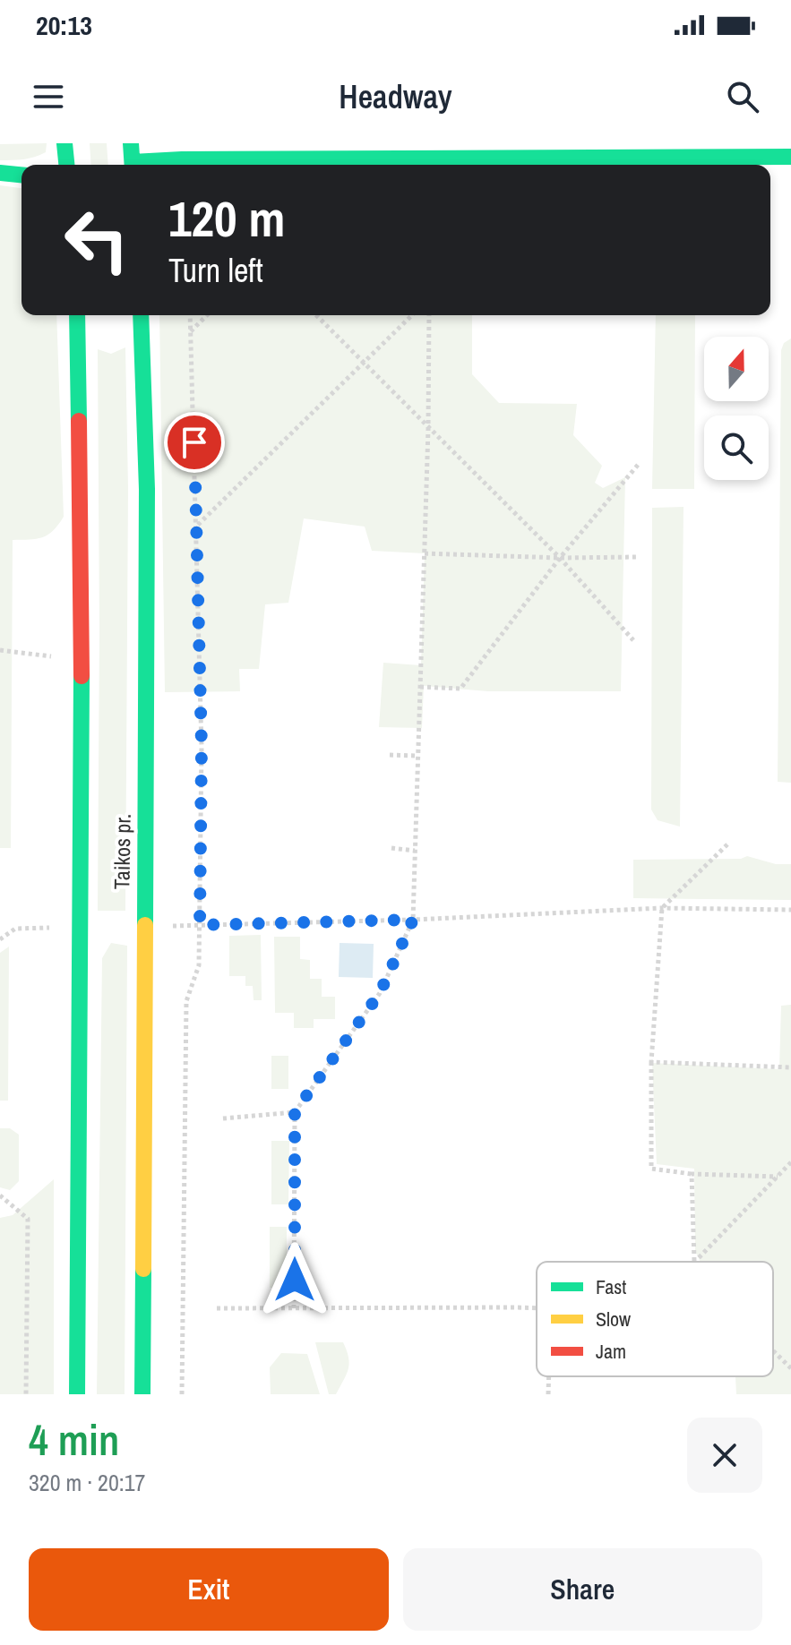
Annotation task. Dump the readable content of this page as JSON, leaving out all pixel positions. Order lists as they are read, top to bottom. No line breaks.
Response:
{"streets":{"main road":["Taikos pr."]},"legend":["Fast","Slow","Jam"],"north":"top","page":{"status":"20:13","header":"Headway","turn":["120 m","Turn left"],"heading":["4 min","320 m · 20:17"],"buttons":["Exit","Share"]}}
